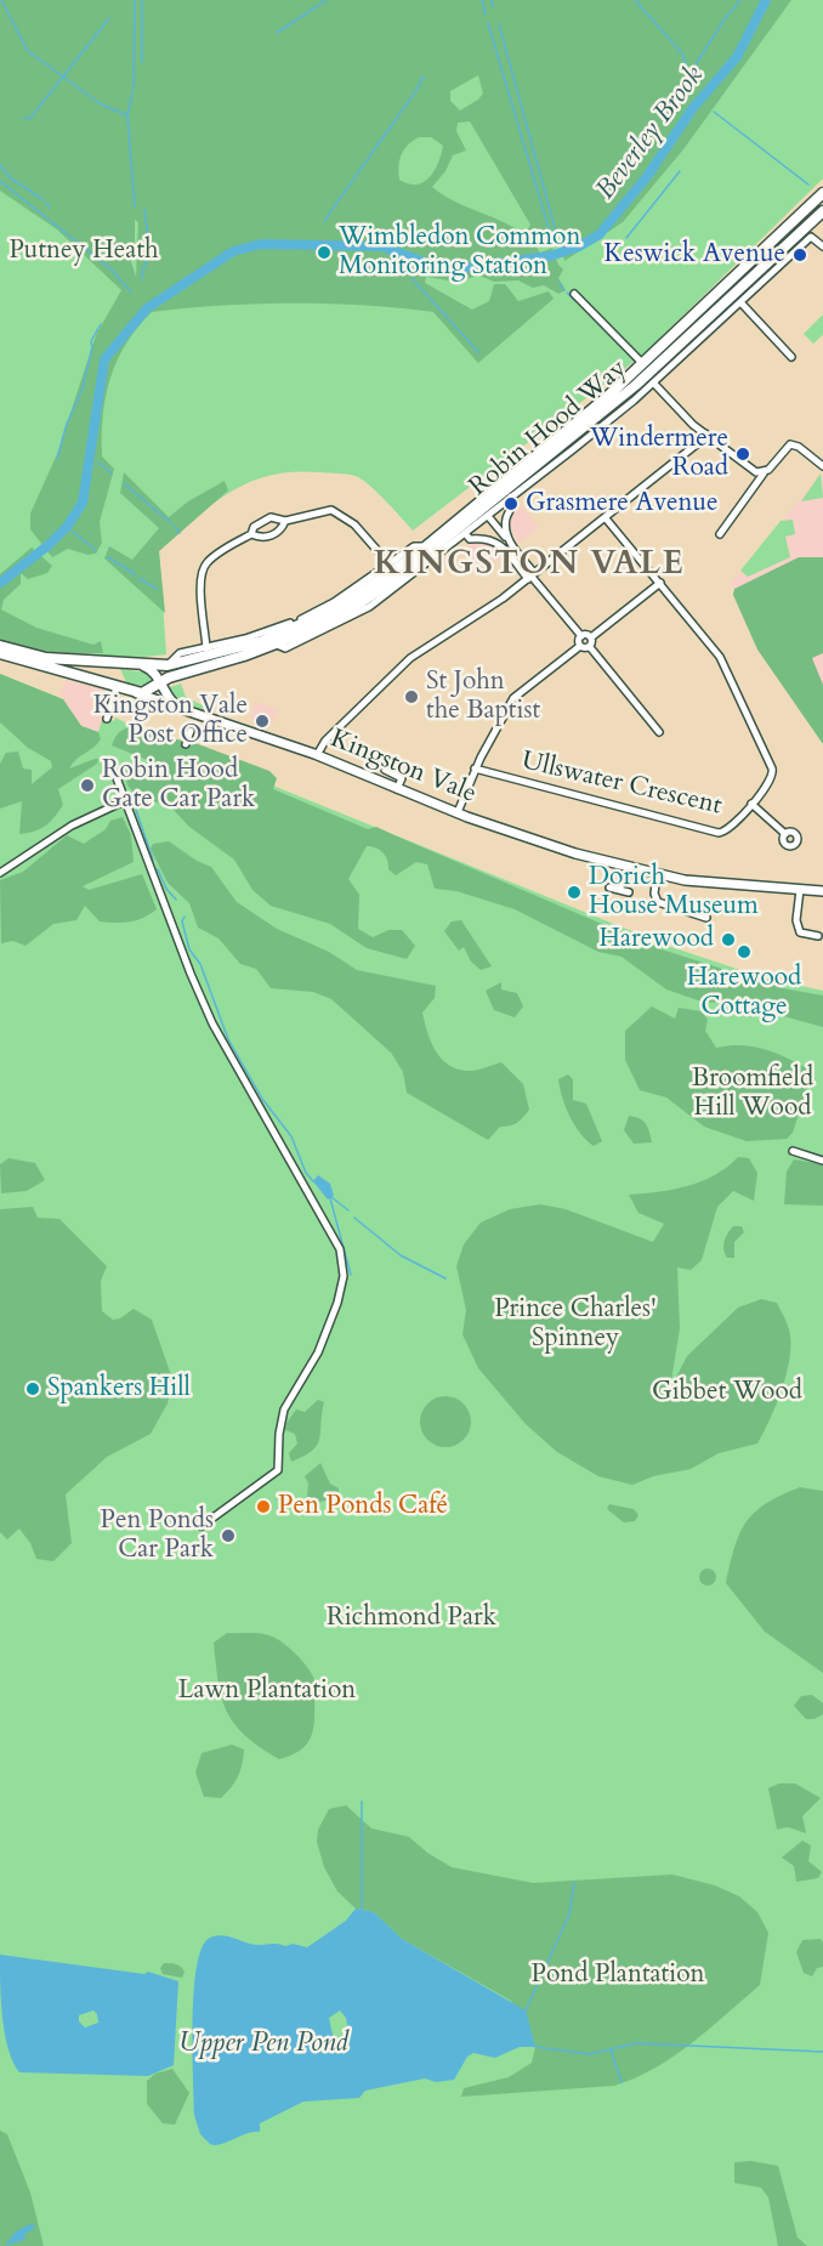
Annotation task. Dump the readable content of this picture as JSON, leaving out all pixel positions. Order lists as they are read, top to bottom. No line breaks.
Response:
{"streets":{"highway":["Robin Hood Way"],"main road":["Kingston Vale"],"street":["Ullswater Crescent"]},"districts":["KINGSTON VALE"],"water":["Beverley Brook","Upper Pen Pond"],"parks":["Putney Heath","Broomfield Hill Wood","Prince Charles' Spinney","Gibbet Wood","Richmond Park","Lawn Plantation","Pond Plantation"],"places":["Wimbledon Common Monitoring Station","Keswick Avenue","Windermere Road","Grasmere Avenue","St John the Baptist","Kingston Vale Post Office","Robin Hood Gate Car Park","Dorich House Museum","Harewood","Harewood Cottage","Spankers Hill","Pen Ponds Café","Pen Ponds Car Park"]}
